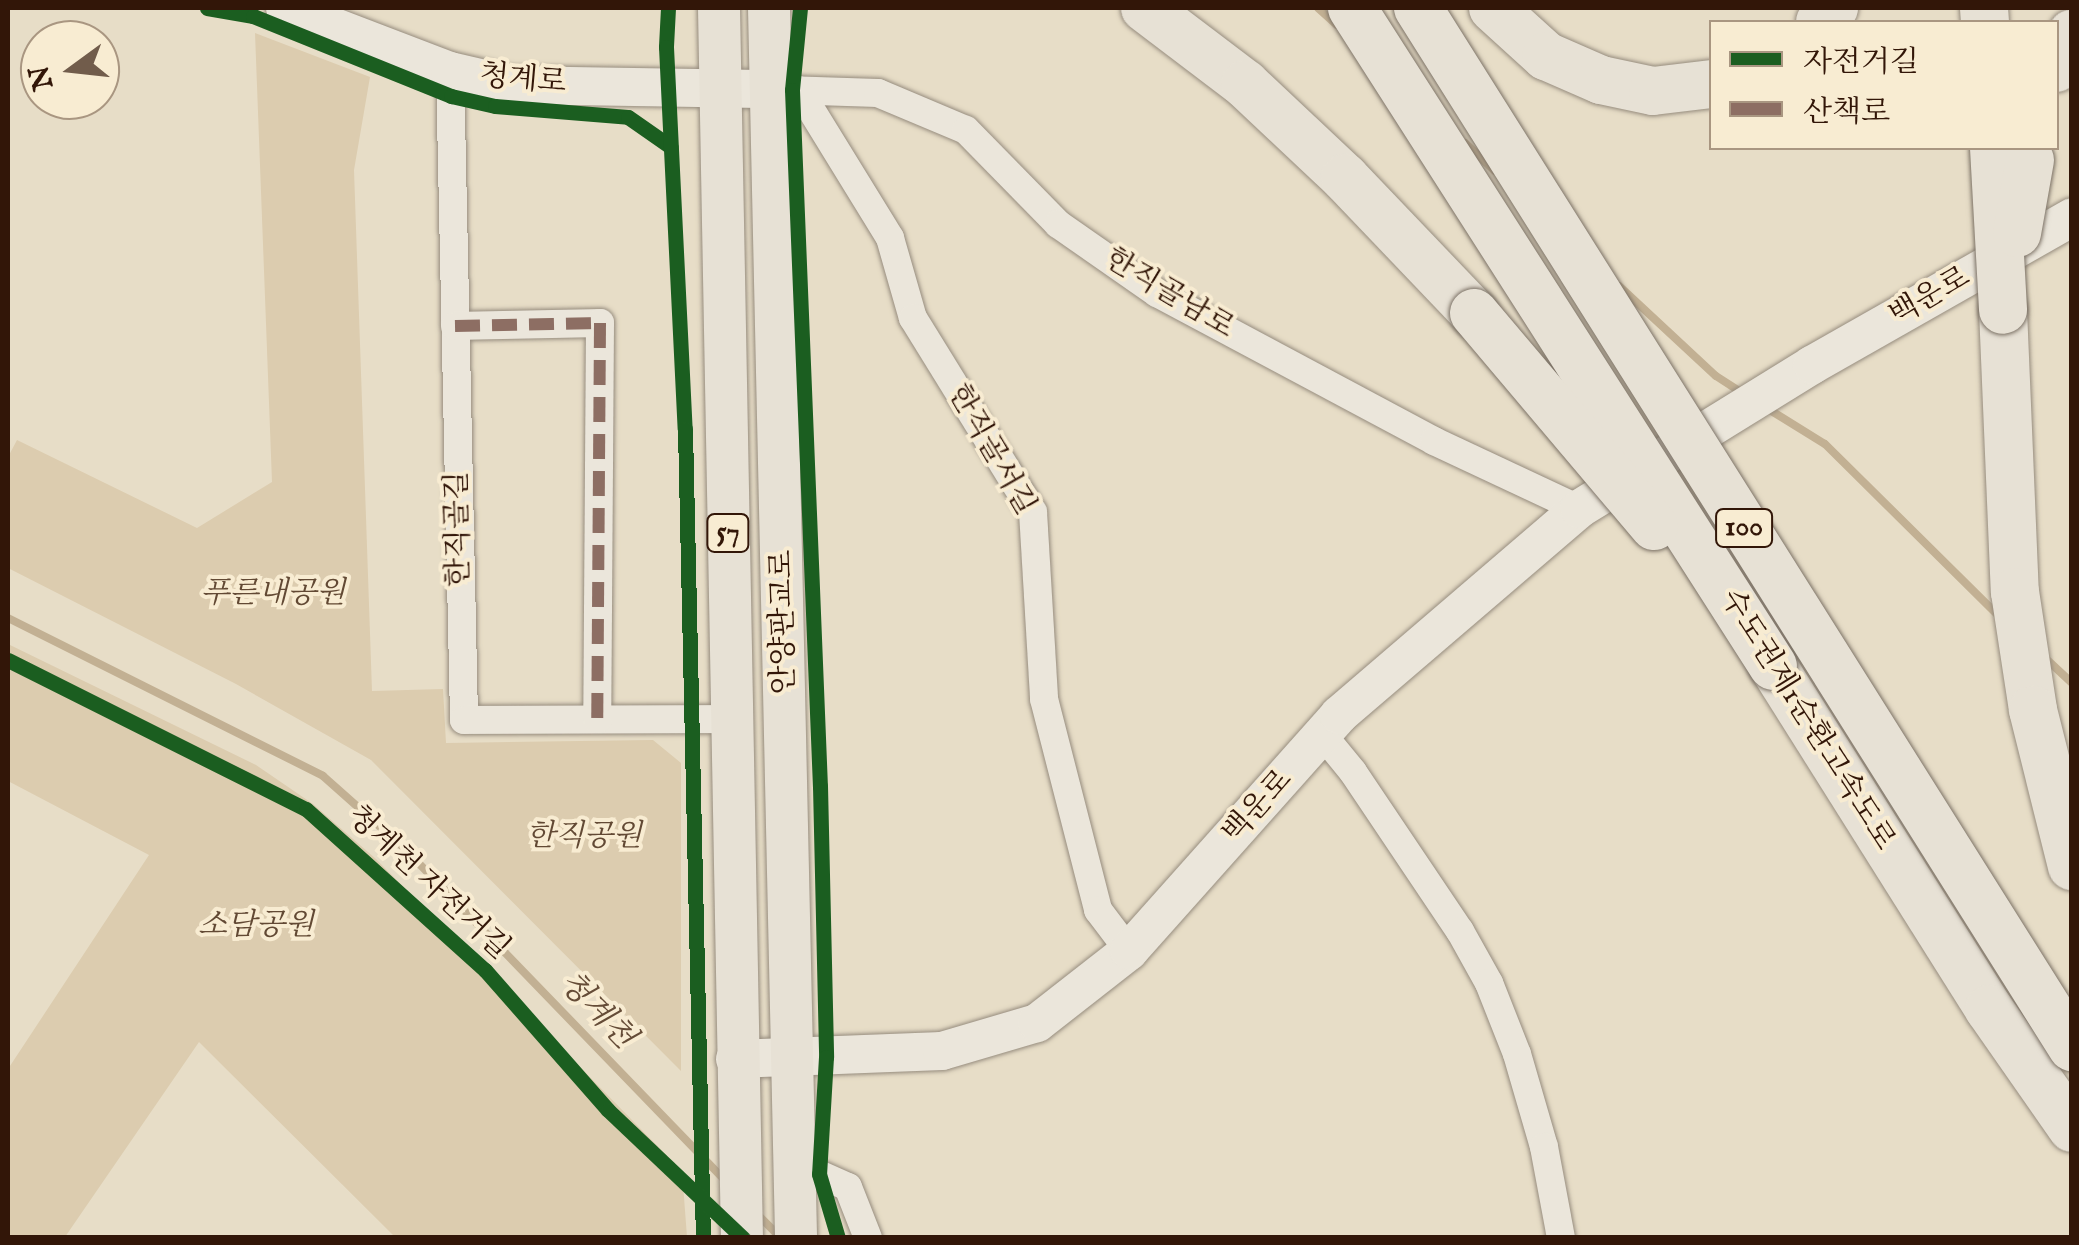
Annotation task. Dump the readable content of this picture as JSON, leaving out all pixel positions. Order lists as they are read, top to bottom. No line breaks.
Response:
{"streets":{"highway":["100","수도권제1순환고속도로"],"main road":["청계로","백운로","57","안양판교로"],"street":["한직골남로","한직골서길","한직골길"],"cycle path":["청계천 자전거길"]},"crossings":[["청계로","한직골남로"],["청계로","한직골서길"],["청계로","한직골길"],["청계로","안양판교로"],["한직골남로","백운로"],["한직골남로","한직골서길"],["한직골남로","안양판교로"],["백운로","한직골서길"],["백운로","안양판교로"],["한직골서길","안양판교로"],["한직골길","안양판교로"]],"water":["청계천"],"parks":["푸른내공원","한직공원","소담공원"],"legend":["자전거길","산책로"],"north":"left"}
